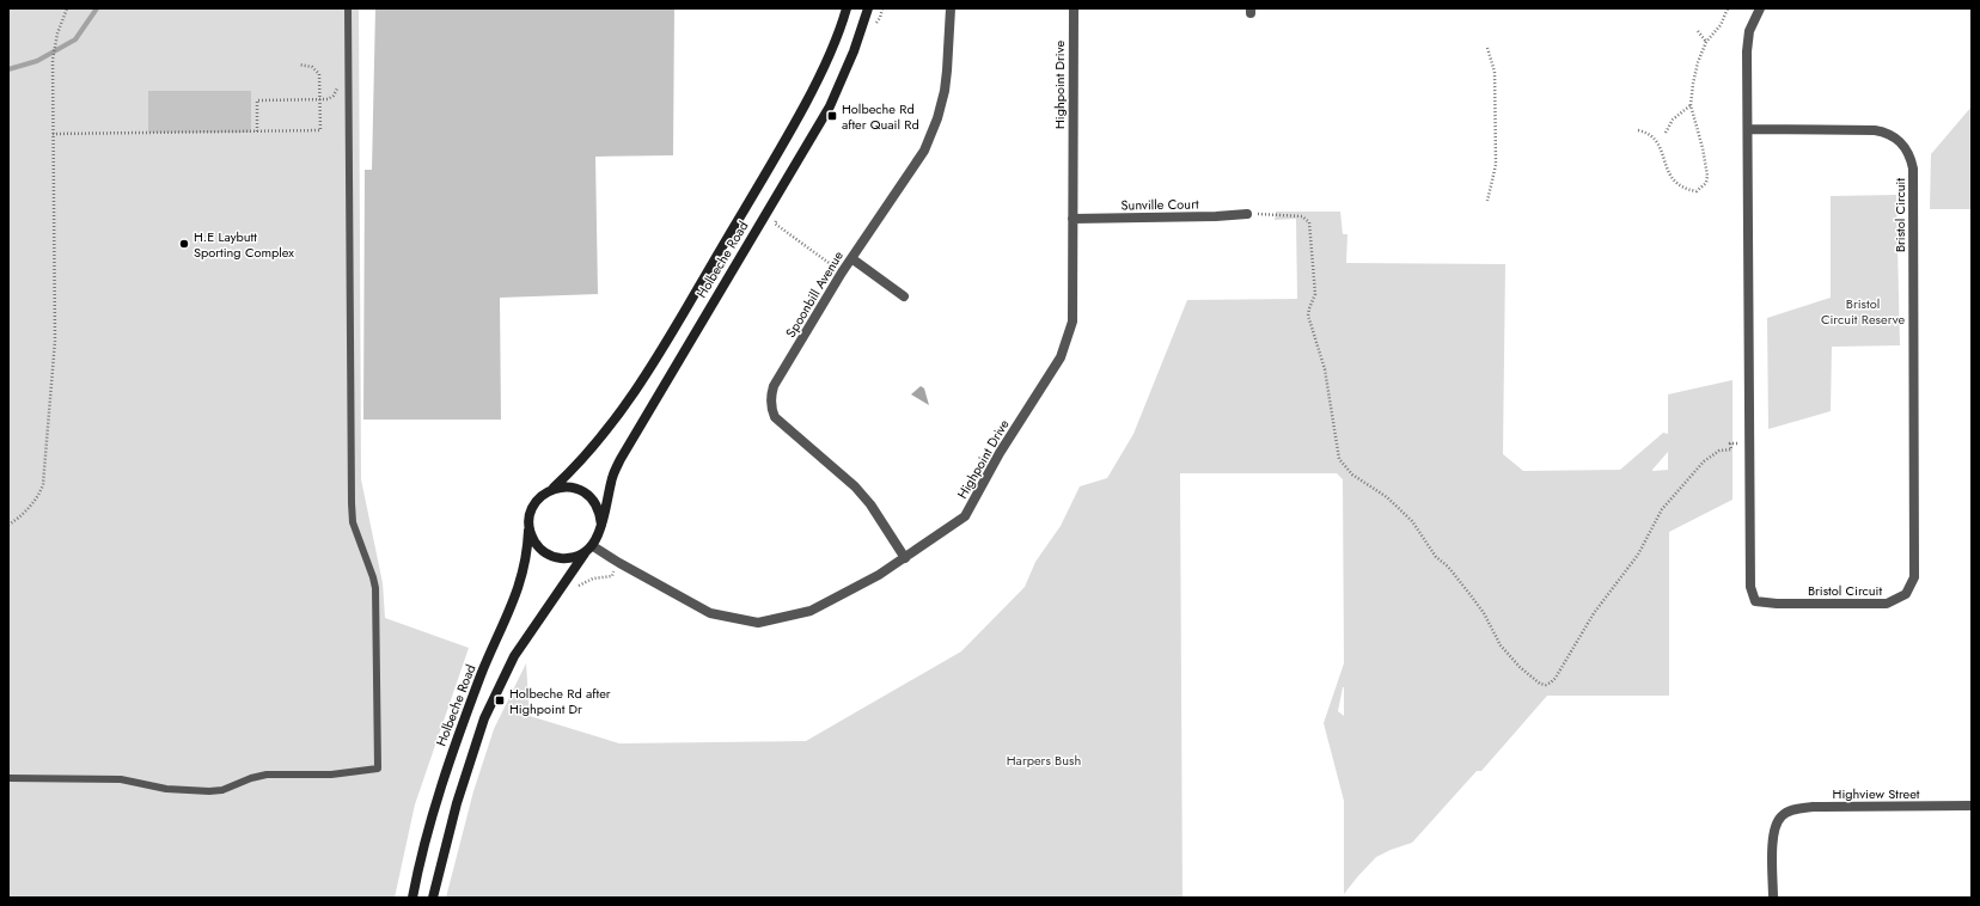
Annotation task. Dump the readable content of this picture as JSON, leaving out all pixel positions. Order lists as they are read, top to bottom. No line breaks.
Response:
{"streets":{"street":["Highpoint Drive","Sunville Court","Bristol Circuit","Holbeche Road","Spoonbill Avenue","Highview Street"]},"crossings":[["Highpoint Drive","Sunville Court"],["Highpoint Drive","Holbeche Road"],["Highpoint Drive","Spoonbill Avenue"]],"parks":["Bristol Circuit Reserve","Harpers Bush"],"places":{"transit":["Holbeche Rd after Quail Rd","Holbeche Rd after Highpoint Dr"],"other":["H.E Laybutt Sporting Complex"]}}
